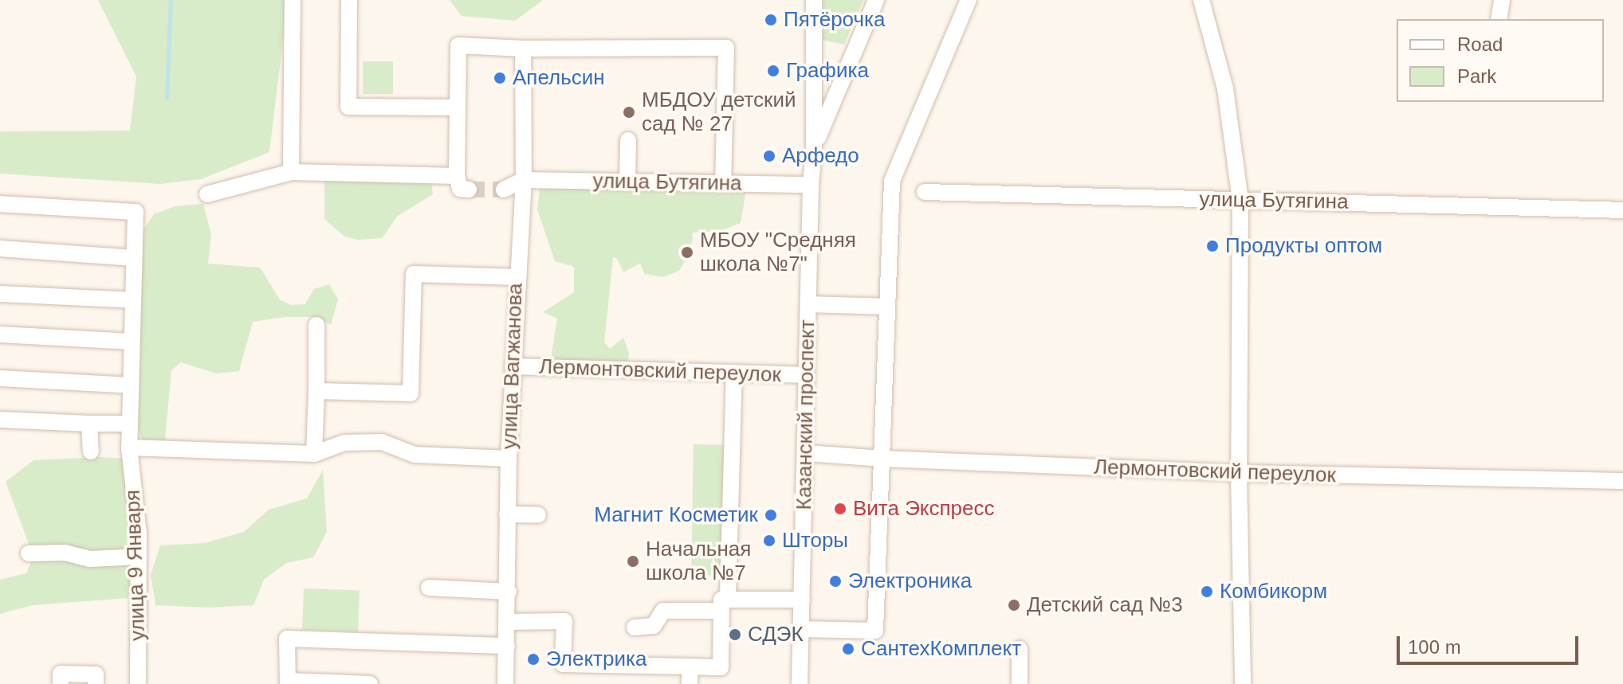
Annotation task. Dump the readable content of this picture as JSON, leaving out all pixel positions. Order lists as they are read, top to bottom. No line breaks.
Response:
{"streets":{"street":["улица Бутягина","улица Вагжанова","Лермонтовский переулок","Казанский проспект","улица 9 Января"]},"crossings":[["улица Бутягина","улица Вагжанова"],["улица Бутягина","Казанский проспект"],["улица Вагжанова","Лермонтовский переулок"],["Лермонтовский переулок","Казанский проспект"]],"places":["Пятёрочка","Графика","Апельсин","МБДОУ детский сад № 27","Арфедо","Продукты оптом","МБОУ \"Средняя школа №7\"","Вита Экспресс","Магнит Косметик","Шторы","Начальная школа №7","Электроника","Комбикорм","Детский сад №3","СДЭК","СантехКомплект","Электрика"],"legend":["Road","Park"],"scale_bar":"100 m"}
